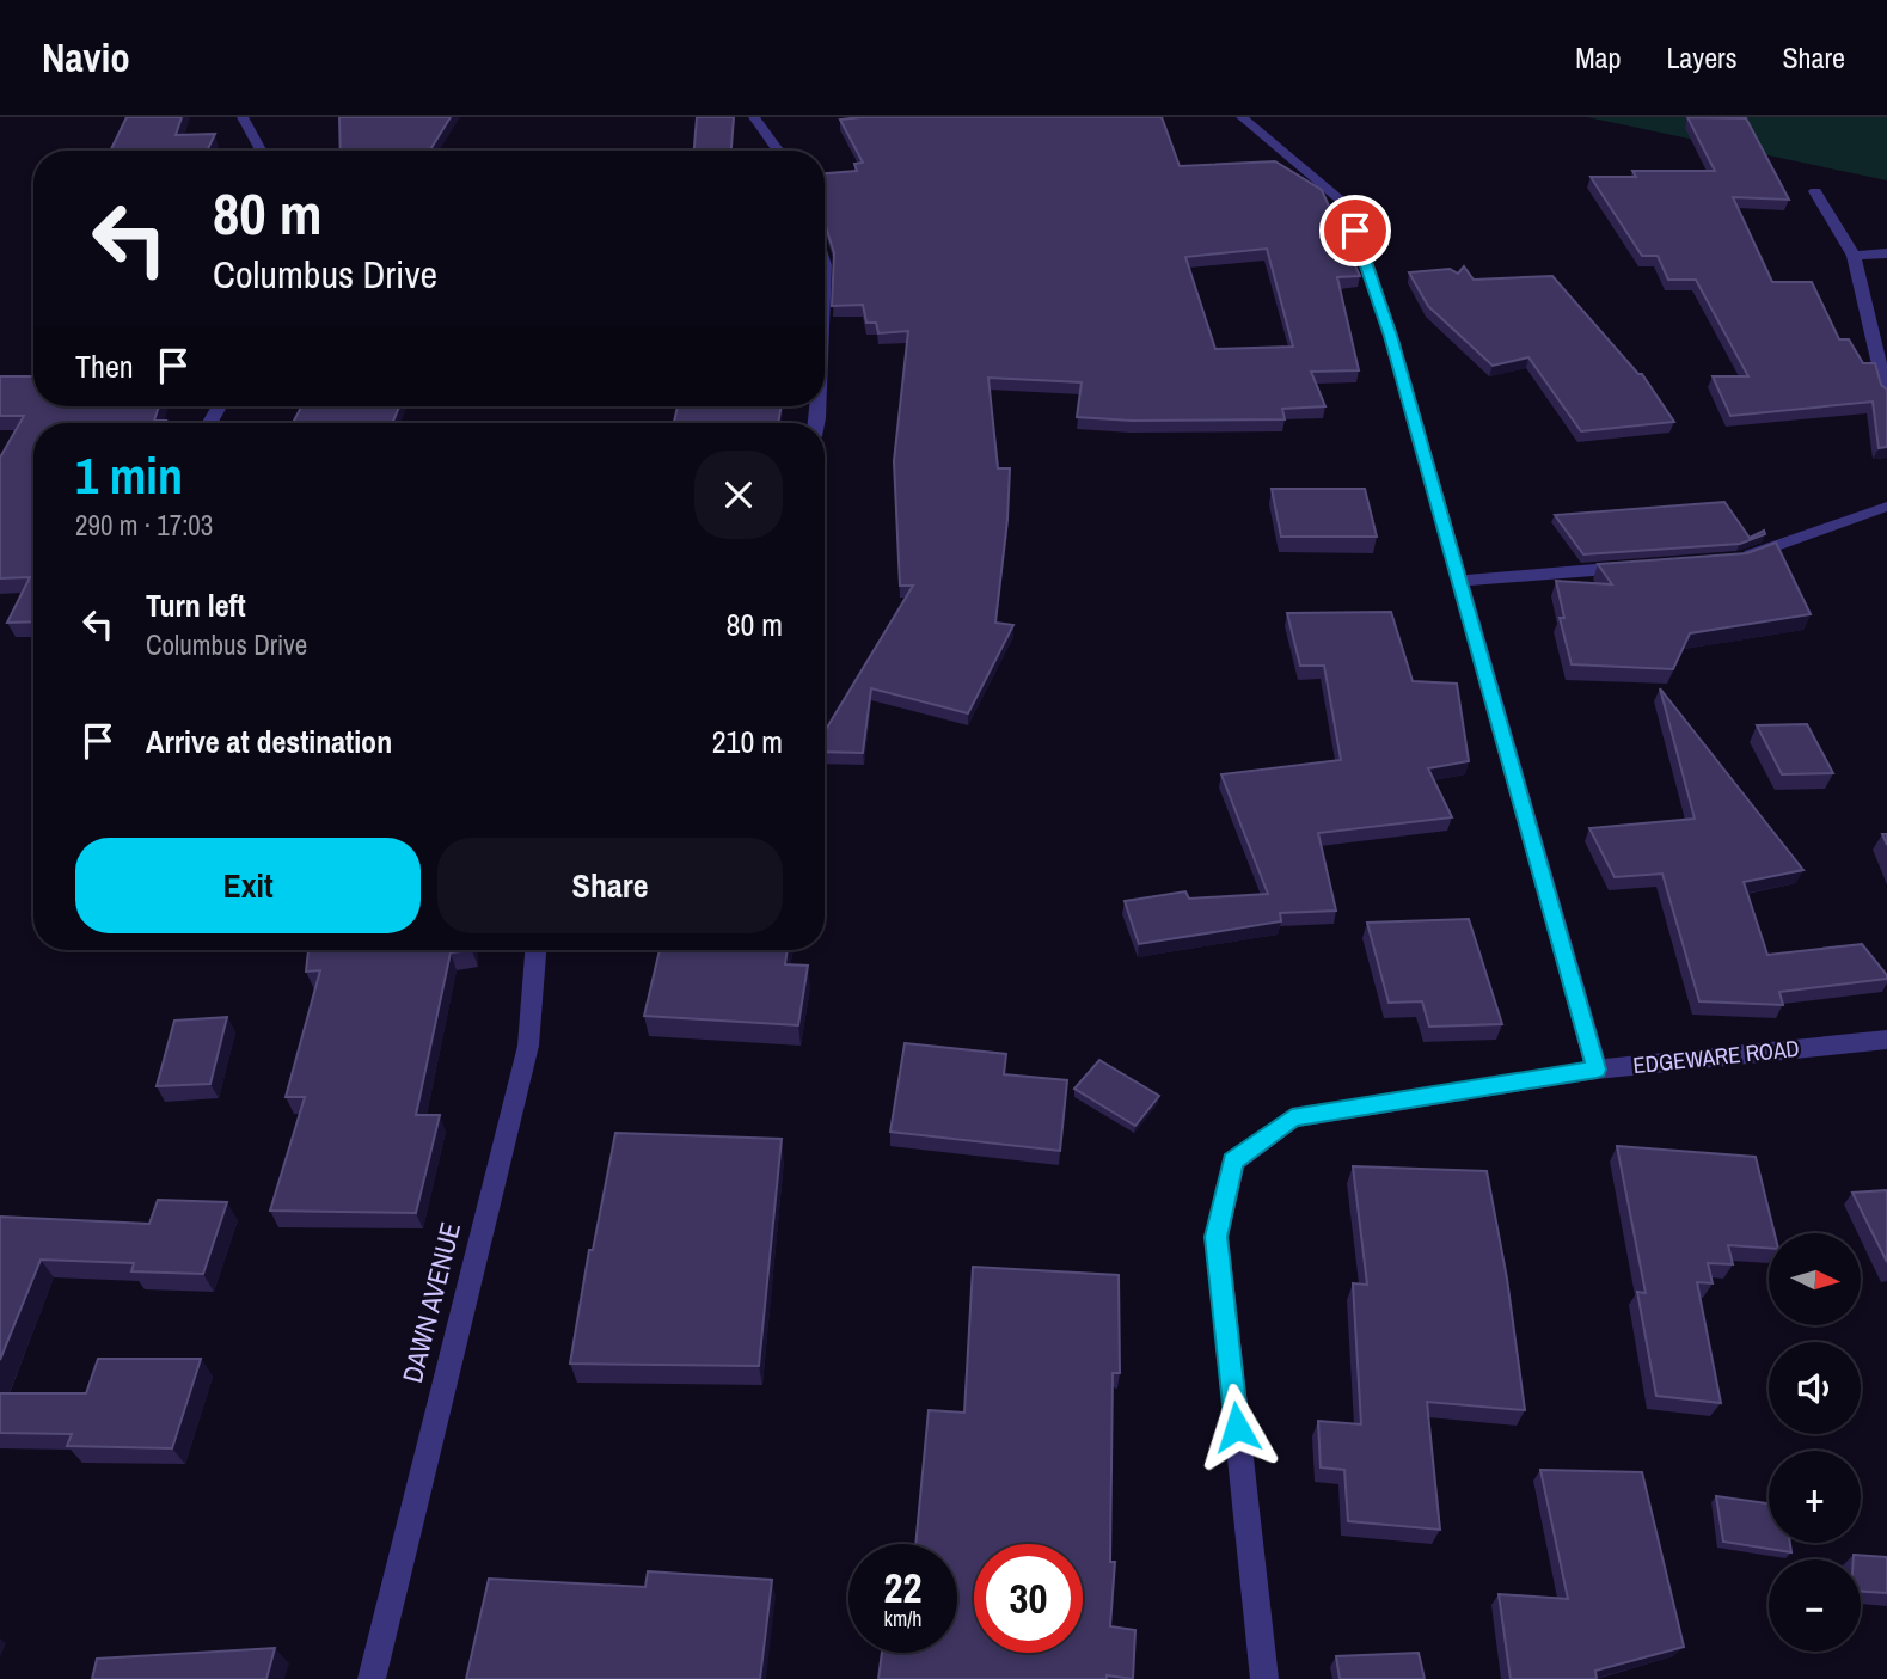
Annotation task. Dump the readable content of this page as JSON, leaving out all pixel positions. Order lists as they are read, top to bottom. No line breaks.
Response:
{"streets":{"street":["EDGEWARE ROAD","DAWN AVENUE"]},"north":"right","page":{"header":"Navio","nav":["Map","Layers","Share"],"turn":["80 m","Columbus Drive"],"then":"Then","heading":["1 min","290 m · 17:03"],"list":[{"name":"Turn left","note":"Columbus Drive","value":"80 m"},{"name":"Arrive at destination","value":"210 m"}],"buttons":["Exit","Share"],"map_buttons":["+","−"],"speed":"22 km/h","limit":"30"}}
